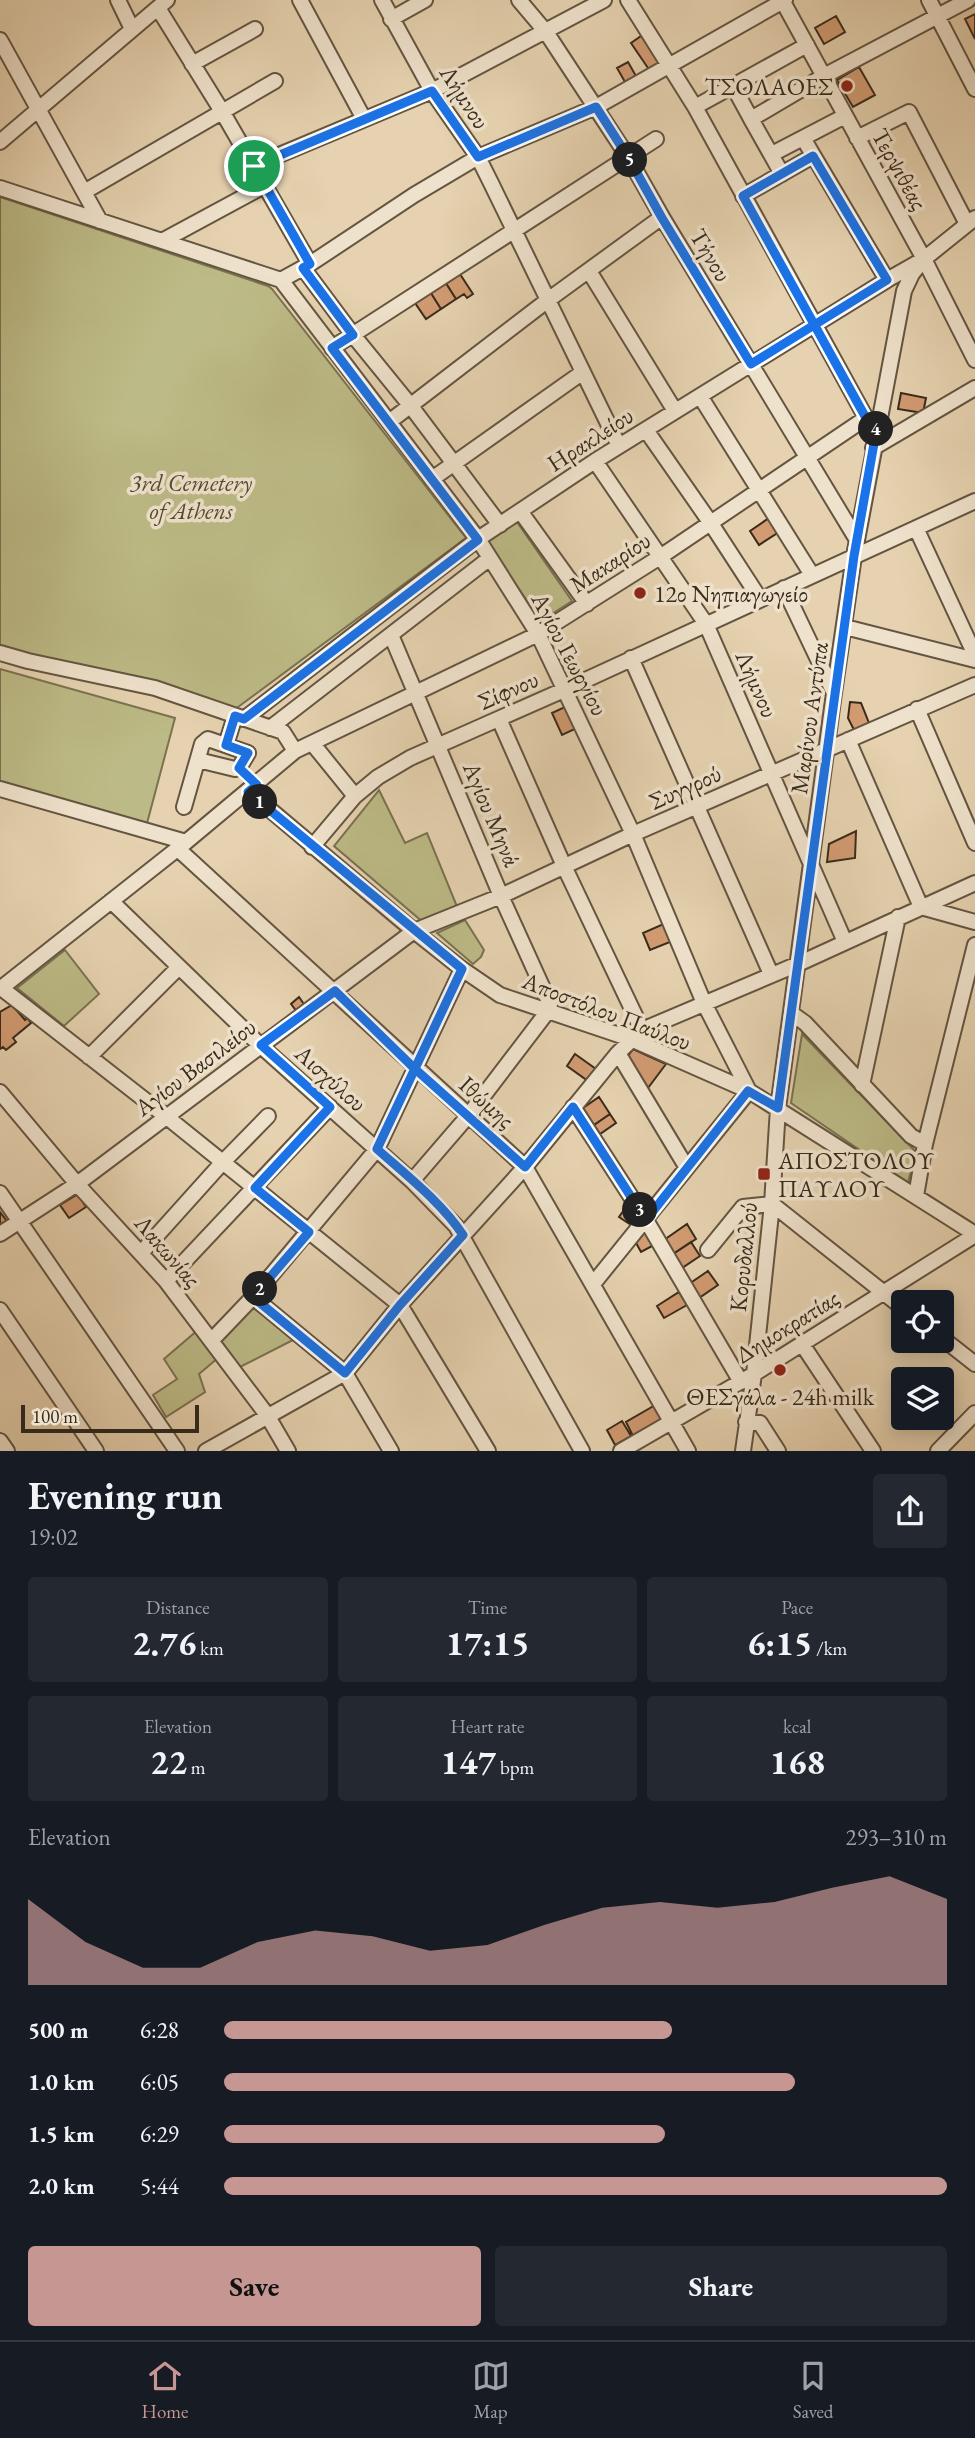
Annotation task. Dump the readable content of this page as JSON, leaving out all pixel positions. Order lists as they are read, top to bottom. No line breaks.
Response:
{"streets":{"street":["Λήμνου","Τερψιθέας","Τήνου","Ηρακλείου","Μακαρίου","Αγίου Γεωργίου","Σίφνου","Μαρίνου Αντύπα","Συγγρού","Αγίου Μηνά","Αποστόλου Παύλου","Αγίου Βασιλείου","Αισχύλου","Ιθώμης","Λακωνίας","Κορυδαλλού","Δημοκρατίας"]},"crossings":[["Λήμνου","Ηρακλείου"],["Λήμνου","Μακαρίου"],["Λήμνου","Σίφνου"],["Λήμνου","Μαρίνου Αντύπα"],["Λήμνου","Συγγρού"],["Τερψιθέας","Ηρακλείου"],["Τερψιθέας","Μαρίνου Αντύπα"],["Τήνου","Ηρακλείου"],["Τήνου","Μακαρίου"],["Τήνου","Μαρίνου Αντύπα"],["Ηρακλείου","Αγίου Γεωργίου"],["Ηρακλείου","Μαρίνου Αντύπα"],["Μακαρίου","Αγίου Γεωργίου"],["Μακαρίου","Μαρίνου Αντύπα"],["Μακαρίου","Αγίου Μηνά"],["Μακαρίου","Αποστόλου Παύλου"],["Μακαρίου","Αισχύλου"],["Μακαρίου","Ιθώμης"],["Αγίου Γεωργίου","Σίφνου"],["Αγίου Γεωργίου","Συγγρού"],["Αγίου Γεωργίου","Αποστόλου Παύλου"],["Σίφνου","Μαρίνου Αντύπα"],["Σίφνου","Αγίου Μηνά"],["Σίφνου","Αποστόλου Παύλου"],["Μαρίνου Αντύπα","Συγγρού"],["Μαρίνου Αντύπα","Αποστόλου Παύλου"],["Μαρίνου Αντύπα","Κορυδαλλού"],["Συγγρού","Αγίου Μηνά"],["Συγγρού","Αποστόλου Παύλου"],["Συγγρού","Αγίου Βασιλείου"],["Αγίου Μηνά","Αποστόλου Παύλου"],["Αποστόλου Παύλου","Αγίου Βασιλείου"],["Αποστόλου Παύλου","Κορυδαλλού"],["Αποστόλου Παύλου","Δημοκρατίας"],["Αγίου Βασιλείου","Αισχύλου"],["Αγίου Βασιλείου","Ιθώμης"],["Αγίου Βασιλείου","Λακωνίας"],["Ιθώμης","Δημοκρατίας"],["Κορυδαλλού","Δημοκρατίας"]],"parks":["3rd Cemetery of Athens"],"places":{"other":["ΤΣΟΛΑΟΕΣ","12ο Νηπιαγωγείο","ΘΕΣγάλα - 24h milk"],"transit":["ΑΠΟΣΤΟΛΟΥ ΠΑΥΛΟΥ"]},"scale_bar":"100 m","page":{"pins":["5","4","1","3","2"],"scale":"100 m","heading":["Evening run","19:02"],"stats":[["Distance","2.76 km"],["Time","17:15"],["Pace","6:15 /km"],["Elevation","22 m"],["Heart rate","147 bpm"],["kcal","168"]],"chart":["Elevation","293–310 m"],"list":[{"name":"500 m","note":"6:28"},{"name":"1.0 km","note":"6:05"},{"name":"1.5 km","note":"6:29"},{"name":"2.0 km","note":"5:44"}],"buttons":["Save","Share"],"tabs":["Home","Map","Saved"]}}
